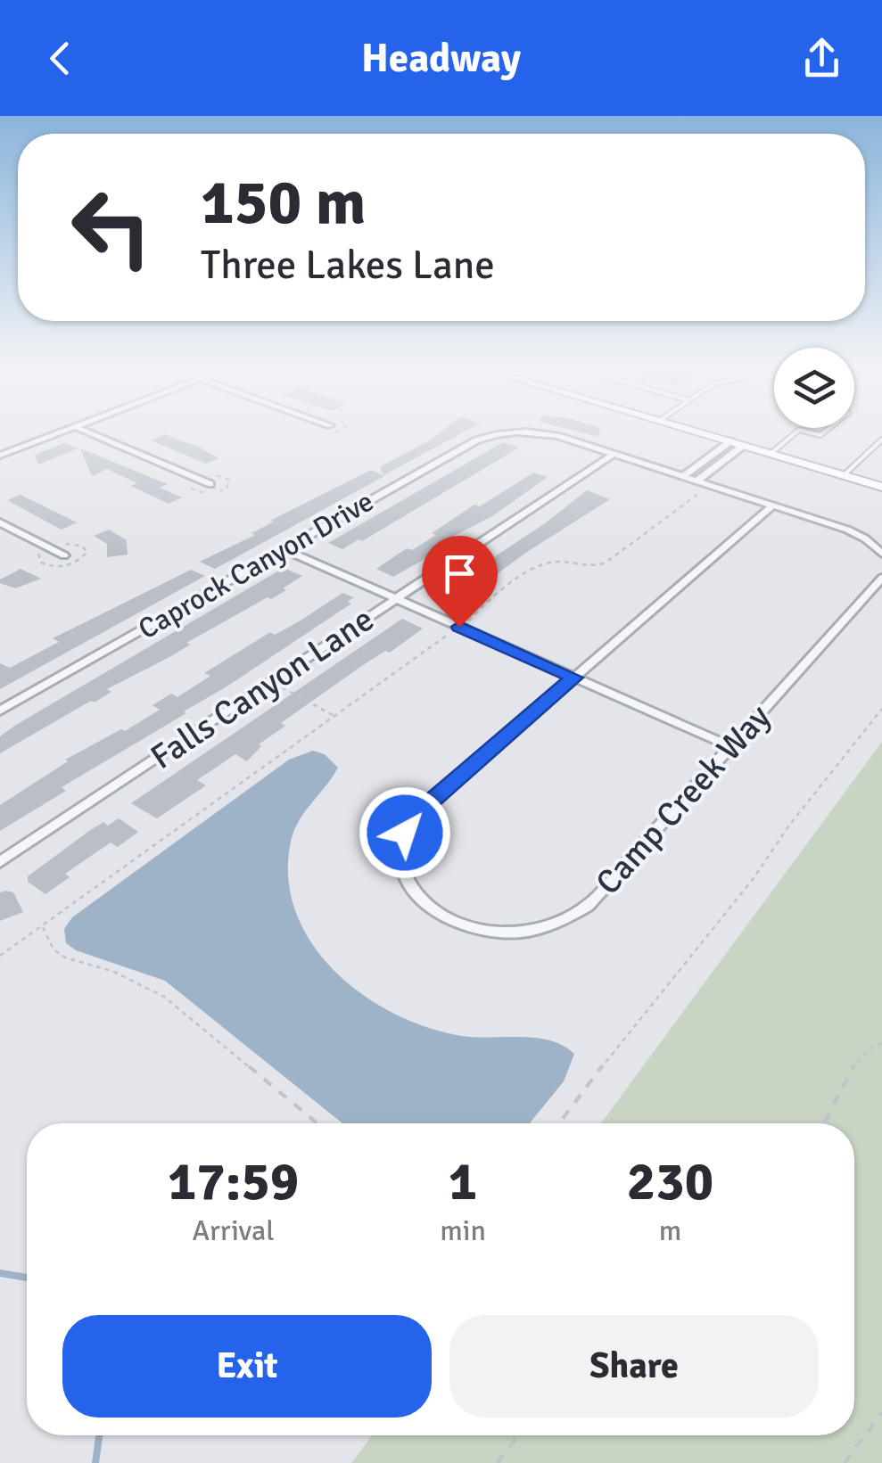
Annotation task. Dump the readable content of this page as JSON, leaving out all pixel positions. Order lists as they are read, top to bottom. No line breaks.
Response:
{"streets":{"street":["Caprock Canyon Drive","Falls Canyon Lane","Camp Creek Way"]},"crossings":[["Caprock Canyon Drive","Falls Canyon Lane"]],"page":{"header":"Headway","turn":["150 m","Three Lakes Lane"],"eta":["17:59","Arrival","1","min","230","m"],"buttons":["Exit","Share"]}}
